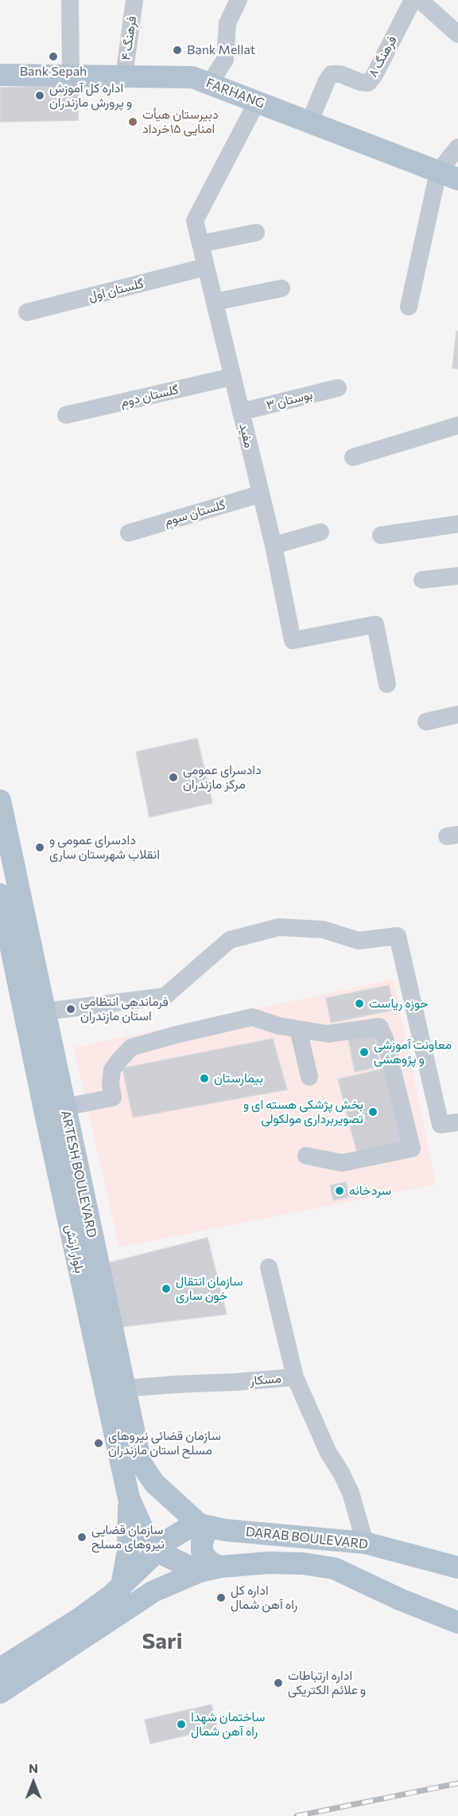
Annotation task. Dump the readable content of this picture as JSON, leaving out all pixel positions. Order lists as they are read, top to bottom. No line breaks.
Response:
{"streets":{"main road":["FARHANG","ARTESH BOULEVARD","بلوار ارتش","DARAB BOULEVARD"],"street":["فرهنگ ۴","فرهنگ ۸","گلستان اول","گلستان دوم","بوستان ۳","مفید","گلستان سوم","مسکار"]},"crossings":[["فرهنگ ۴","FARHANG"],["فرهنگ ۸","FARHANG"],["FARHANG","مفید"],["گلستان اول","مفید"],["گلستان دوم","مفید"],["بوستان ۳","مفید"],["مفید","گلستان سوم"],["ARTESH BOULEVARD","بلوار ارتش"],["ARTESH BOULEVARD","مسکار"],["ARTESH BOULEVARD","DARAB BOULEVARD"]],"districts":["Sari"],"places":["Bank Mellat","Bank Sepah","اداره کل آموزش و پرورش مازندران","دبیرستان هیأت امنایی ۱۵خرداد","دادسرای عمومی مرکز مازندران","دادسرای عمومی و انقلاب شهرستان ساری","حوزه ریاست","فرماندهی انتظامی استان مازندران","معاونت آموزشی و پژوهشی","بیمارستان","بخش پژشکی هسته ای و تصویربرداری مولکولی","سردخانه","سازمان انتقال خون ساری","سازمان قضائی نیروهای مسلح استان مازندران","سازمان قضایی نیروهای مسلح","اداره کل راه آهن شمال","اداره ارتباطات و علائم الکتریکی","ساختمان شهدا راه آهن شمال"],"north":"top"}
